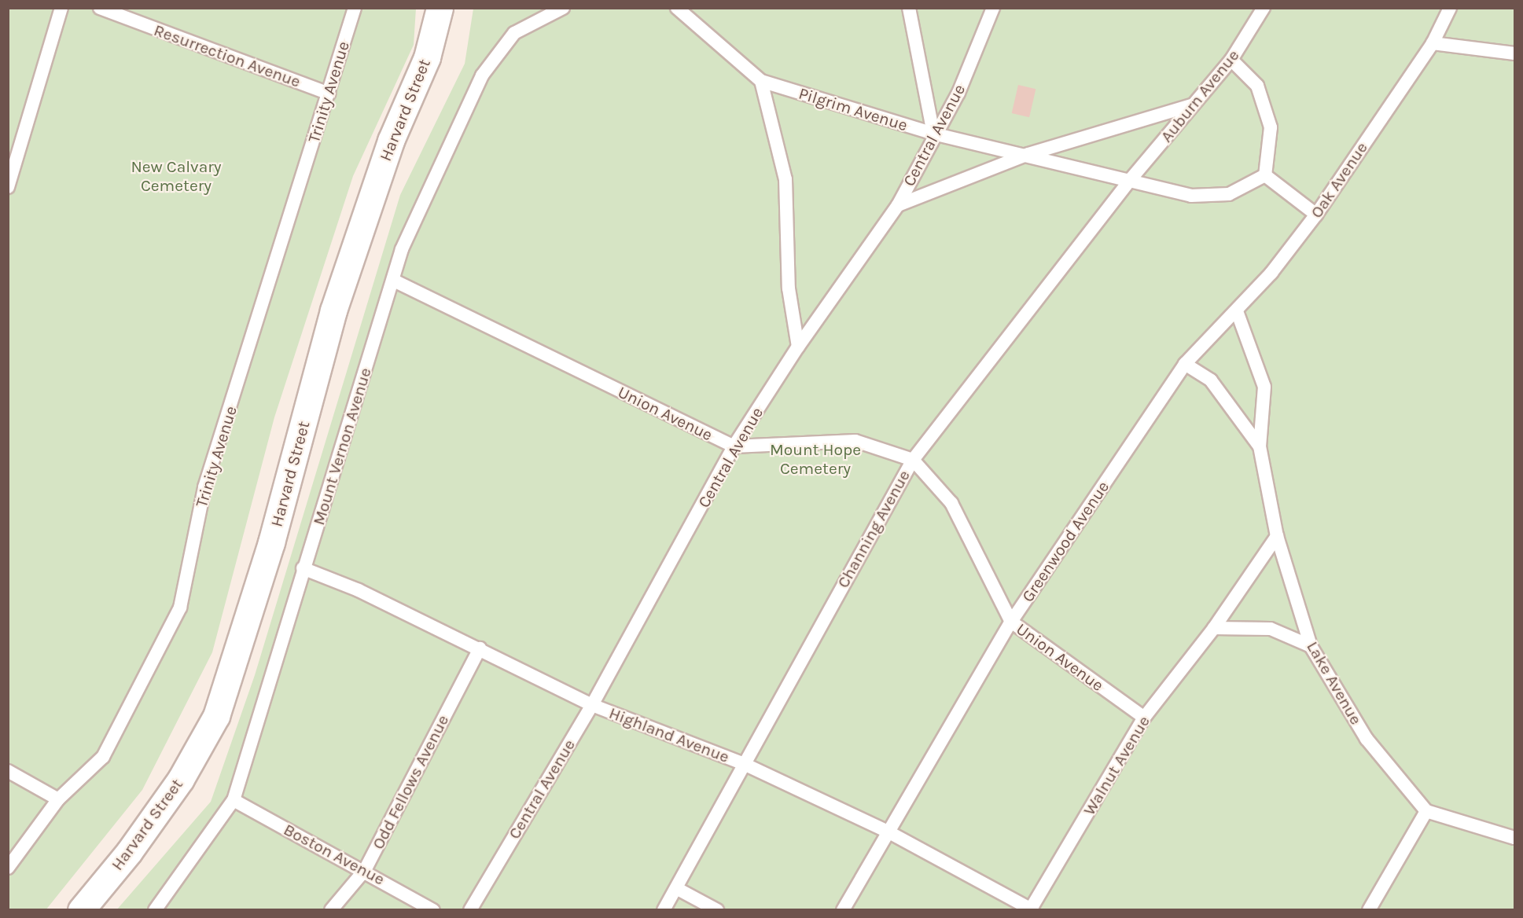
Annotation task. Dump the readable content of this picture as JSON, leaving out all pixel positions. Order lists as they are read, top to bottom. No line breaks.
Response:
{"streets":{"main road":["Harvard Street"],"lane":["Resurrection Avenue","Trinity Avenue","Auburn Avenue","Pilgrim Avenue","Central Avenue","Oak Avenue","Union Avenue","Mount Vernon Avenue","Channing Avenue","Greenwood Avenue","Lake Avenue","Highland Avenue","Walnut Avenue","Odd Fellows Avenue","Boston Avenue"]},"crossings":[["Resurrection Avenue","Trinity Avenue"],["Auburn Avenue","Pilgrim Avenue"],["Auburn Avenue","Channing Avenue"],["Pilgrim Avenue","Central Avenue"],["Pilgrim Avenue","Channing Avenue"],["Central Avenue","Union Avenue"],["Central Avenue","Highland Avenue"],["Oak Avenue","Greenwood Avenue"],["Oak Avenue","Lake Avenue"],["Union Avenue","Mount Vernon Avenue"],["Union Avenue","Channing Avenue"],["Union Avenue","Greenwood Avenue"],["Union Avenue","Walnut Avenue"],["Mount Vernon Avenue","Highland Avenue"],["Mount Vernon Avenue","Boston Avenue"],["Channing Avenue","Highland Avenue"],["Greenwood Avenue","Lake Avenue"],["Greenwood Avenue","Highland Avenue"],["Lake Avenue","Walnut Avenue"],["Highland Avenue","Walnut Avenue"],["Highland Avenue","Odd Fellows Avenue"],["Odd Fellows Avenue","Boston Avenue"]],"parks":["New Calvary Cemetery","Mount Hope Cemetery"]}
